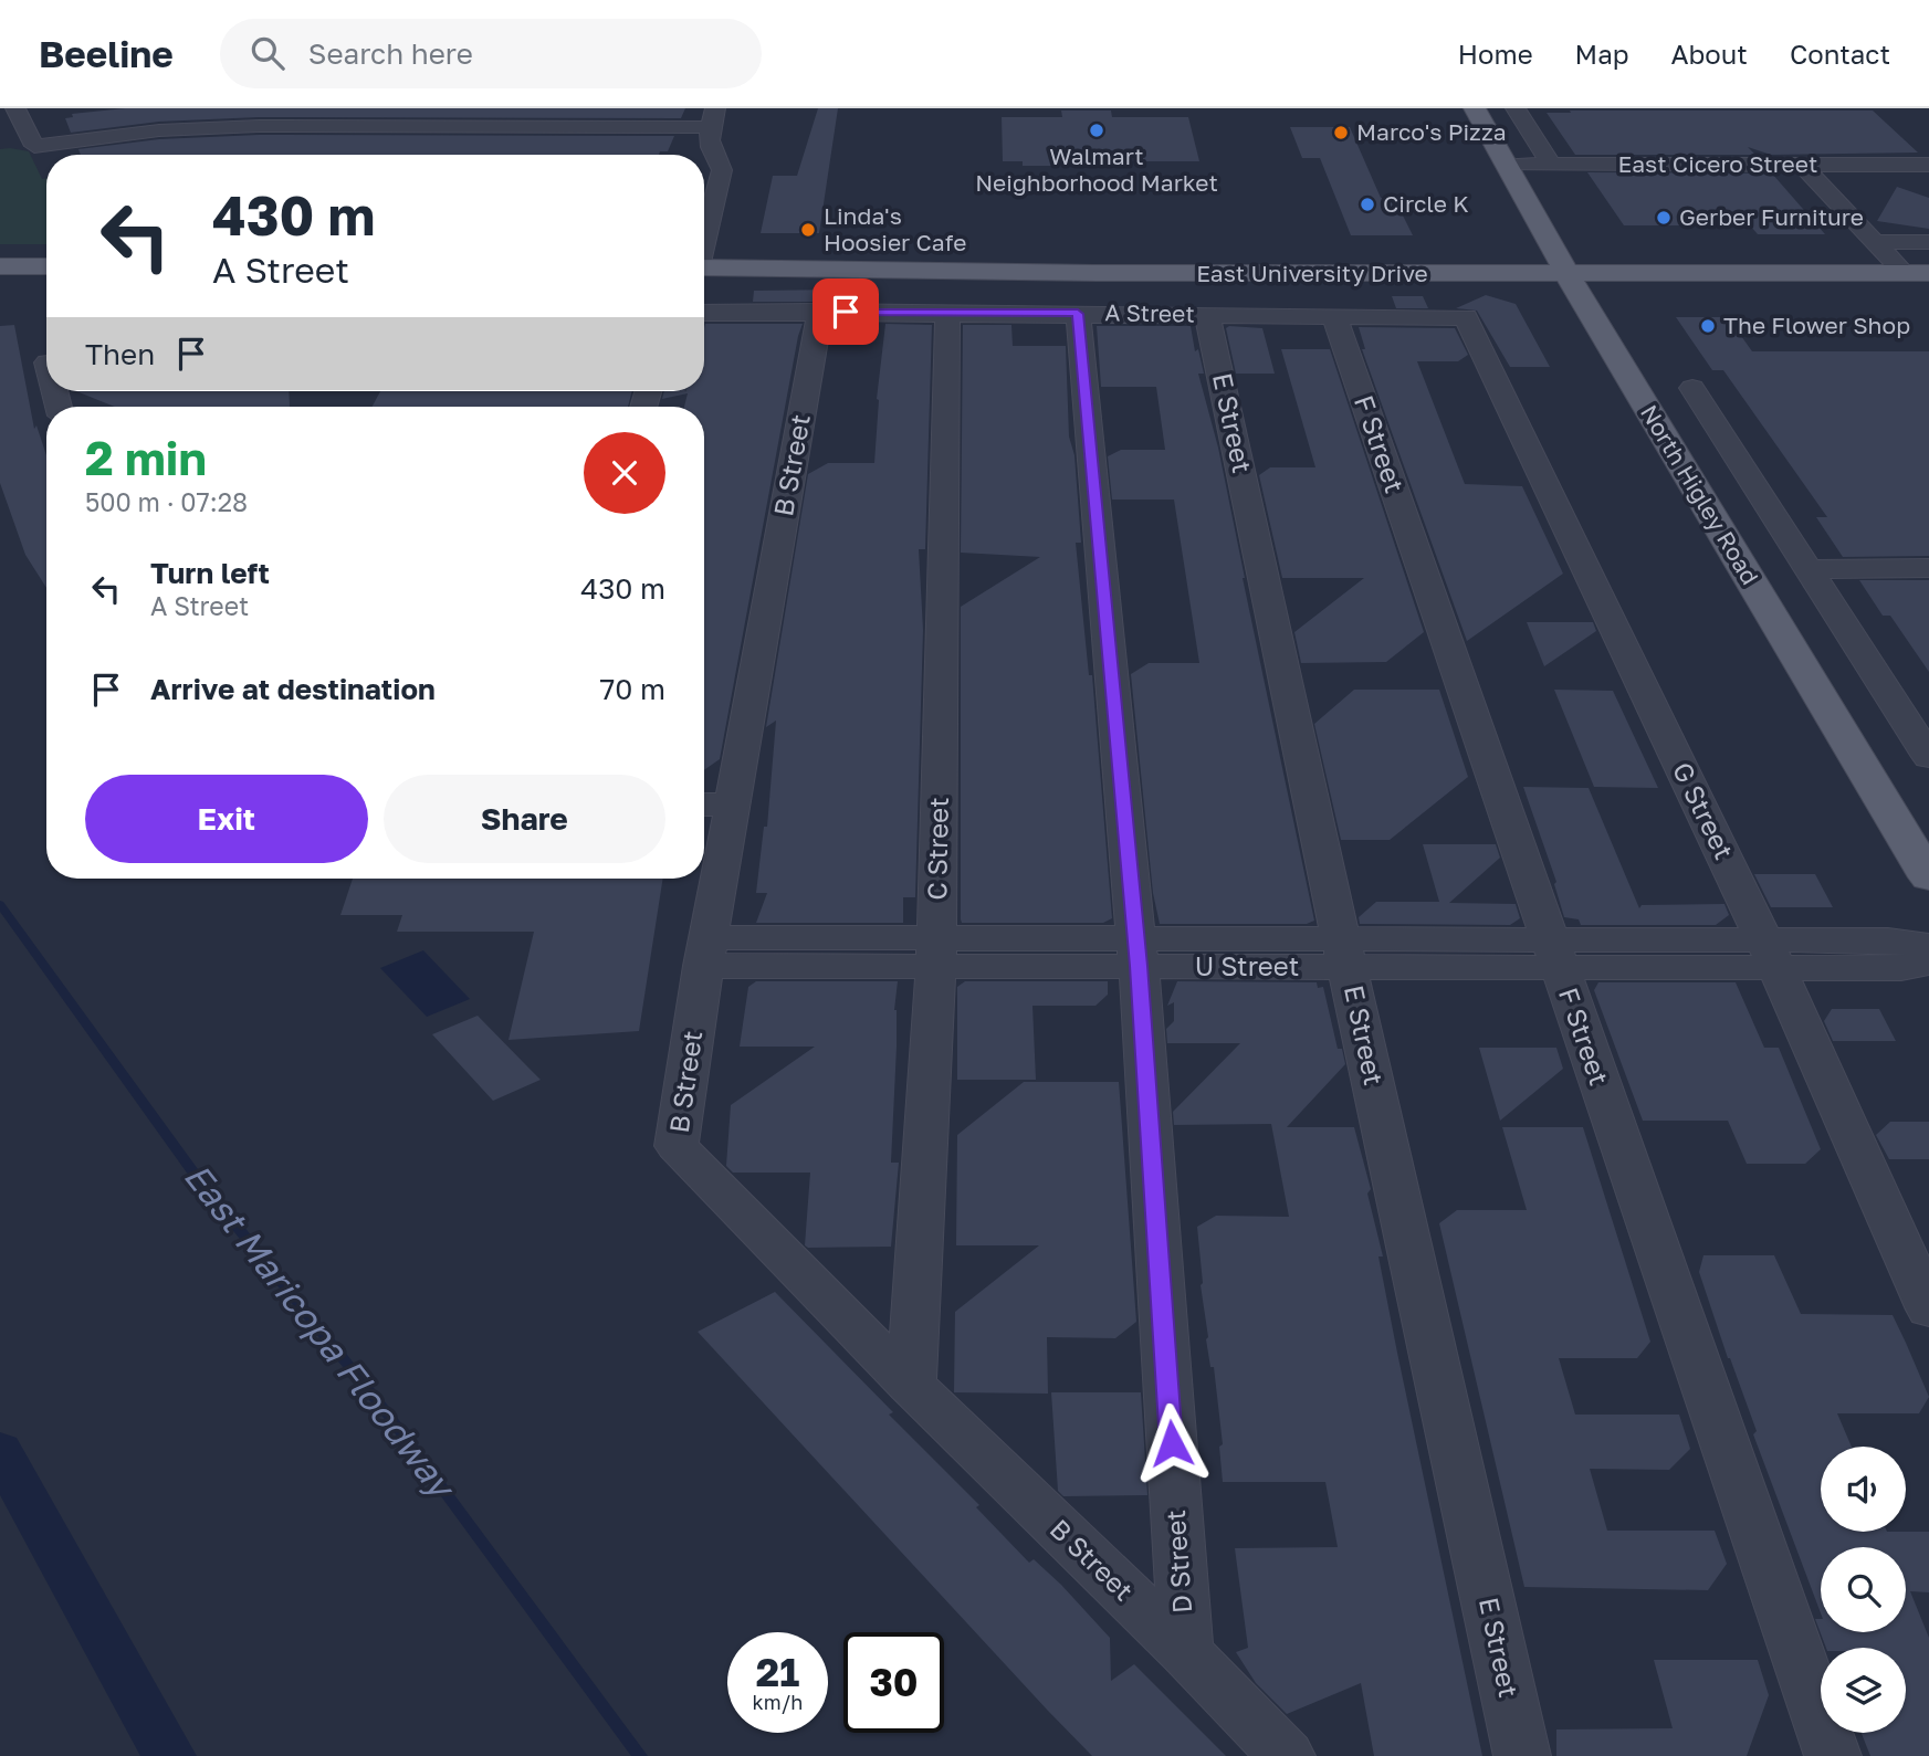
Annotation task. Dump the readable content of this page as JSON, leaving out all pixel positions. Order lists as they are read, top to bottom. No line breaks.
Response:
{"streets":{"main road":["East University Drive","North Higley Road"],"street":["East Cicero Street","A Street","E Street","F Street","B Street","G Street","C Street","U Street","D Street"]},"crossings":[["East Cicero Street","North Higley Road"],["East University Drive","North Higley Road"],["A Street","E Street"],["A Street","F Street"],["A Street","B Street"],["A Street","G Street"],["A Street","C Street"],["A Street","D Street"],["E Street","U Street"],["F Street","U Street"],["B Street","C Street"],["B Street","U Street"],["B Street","D Street"],["G Street","U Street"],["C Street","U Street"],["U Street","D Street"]],"water":["East Maricopa Floodway"],"places":["Walmart Neighborhood Market","Marco's Pizza","Circle K","Gerber Furniture","Linda's Hoosier Cafe","The Flower Shop"],"page":{"header":"Beeline","search":"Search here","nav":["Home","Map","About","Contact"],"turn":["430 m","A Street"],"then":"Then","heading":["2 min","500 m · 07:28"],"list":[{"name":"Turn left","note":"A Street","value":"430 m"},{"name":"Arrive at destination","value":"70 m"}],"buttons":["Exit","Share"],"speed":"21 km/h","limit":"30"}}
